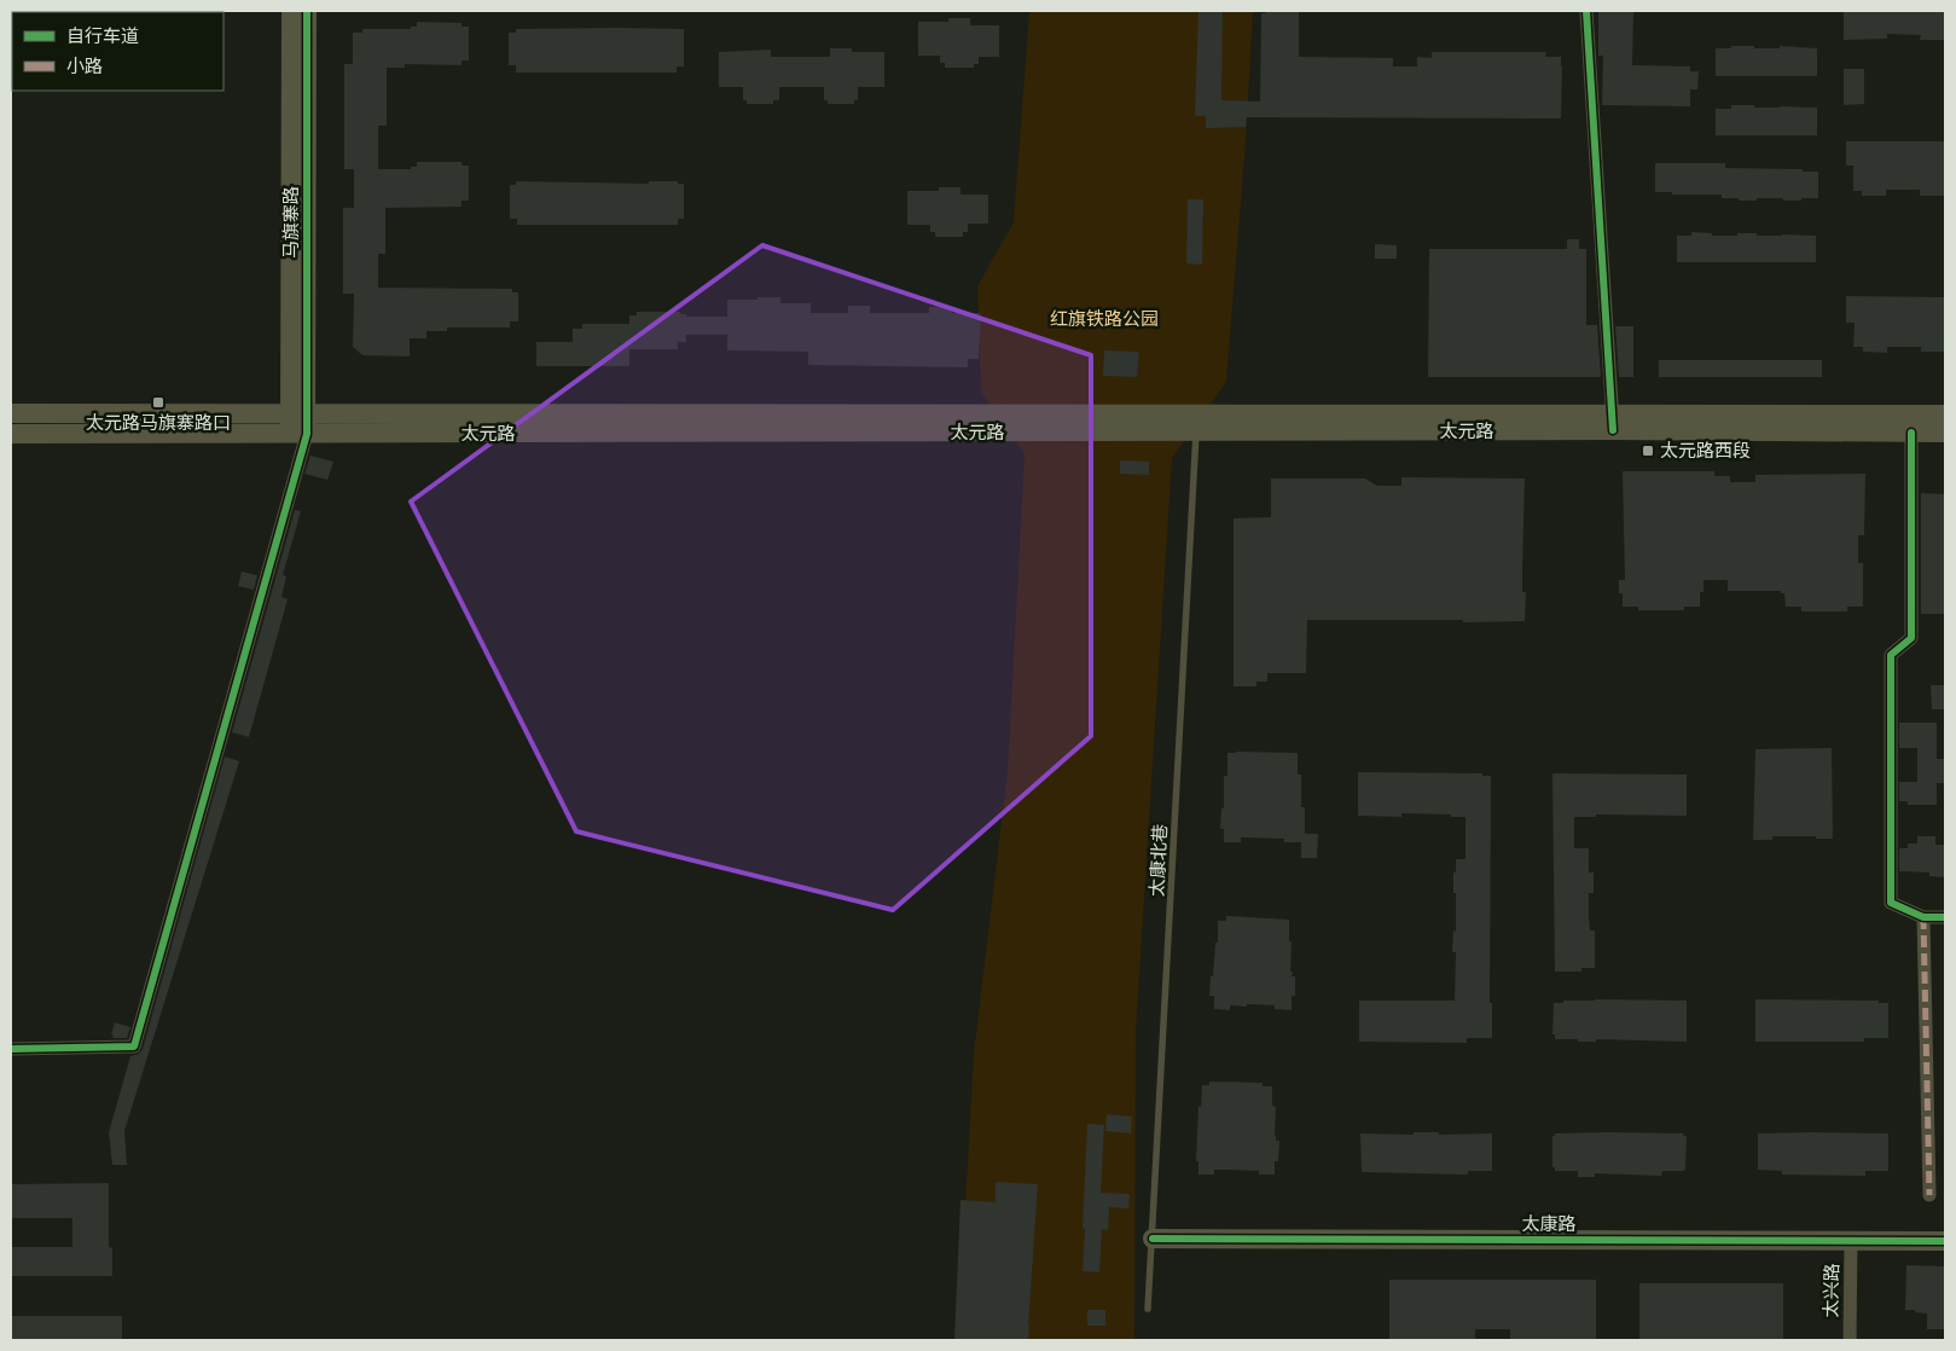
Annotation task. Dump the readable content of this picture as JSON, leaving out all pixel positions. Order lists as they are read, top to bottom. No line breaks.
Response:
{"streets":{"main road":["马旗寨路","太元路","太康路"],"street":["太兴路"],"lane":["太康北巷"]},"crossings":[["马旗寨路","太元路"],["太元路","太康北巷"],["太康北巷","太康路"],["太康路","太兴路"]],"parks":["红旗铁路公园"],"places":{"transit":["太元路马旗寨路口","太元路西段"]},"legend":["自行车道","小路"]}
